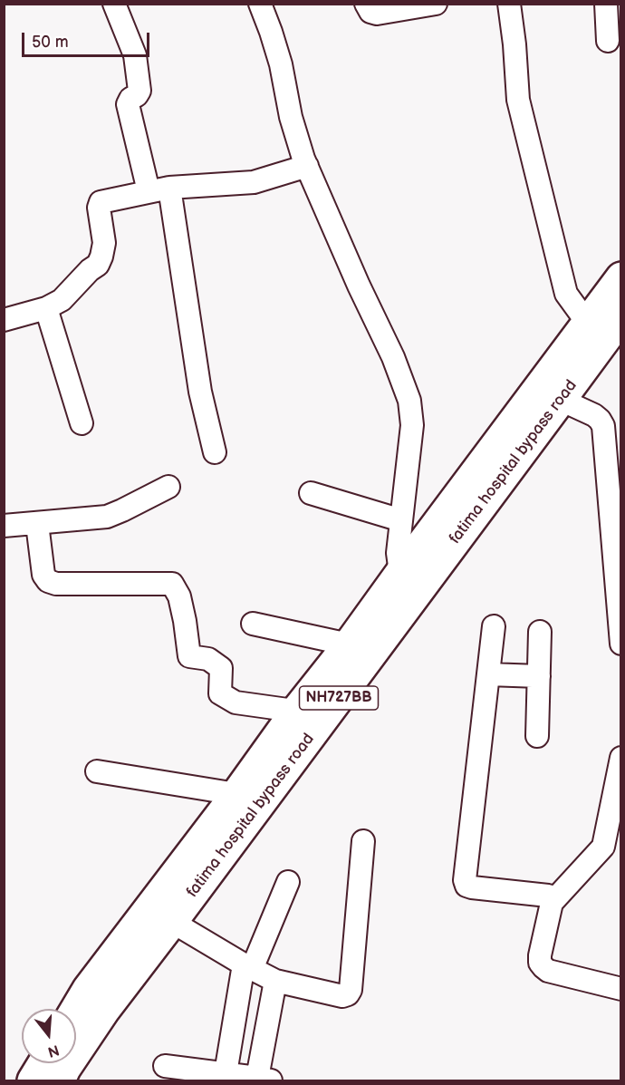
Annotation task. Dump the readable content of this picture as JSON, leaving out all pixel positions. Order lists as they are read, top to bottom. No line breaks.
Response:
{"streets":{"highway":["fatima hospital bypass road","NH727BB"]},"scale_bar":"50 m","north":"bottom"}
